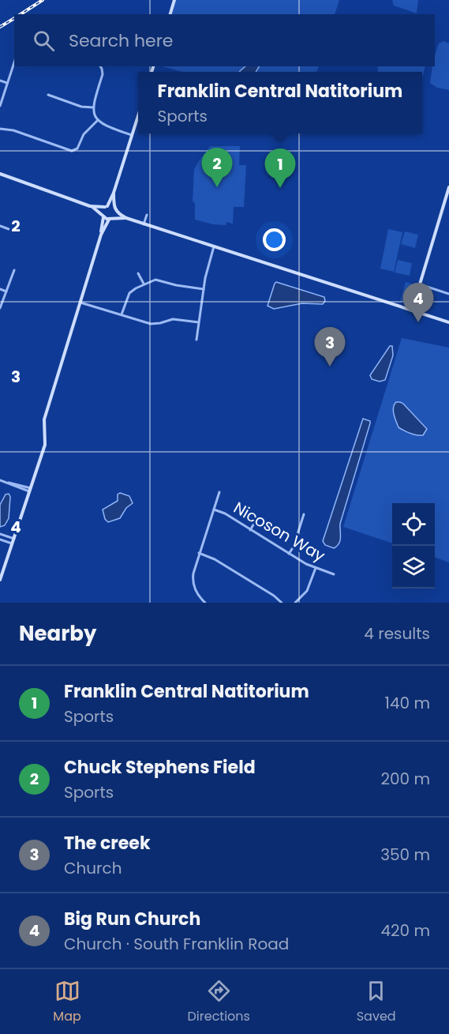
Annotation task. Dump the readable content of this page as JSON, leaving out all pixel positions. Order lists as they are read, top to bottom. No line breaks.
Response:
{"streets":{"street":["Nicoson Way"]},"page":{"search":"Search here","popup":["Franklin Central Natitorium","Sports"],"pins":["2","1","4","3"],"heading":["Nearby","4 results"],"list":[{"mark":"1","name":"Franklin Central Natitorium","note":"Sports","value":"140 m"},{"mark":"2","name":"Chuck Stephens Field","note":"Sports","value":"200 m"},{"mark":"3","name":"The creek","note":"Church","value":"350 m"},{"mark":"4","name":"Big Run Church","note":"Church · South Franklin Road","value":"420 m"}],"nav":["Map","Directions","Saved"]},"grid":{"rows":["2","3","4"]}}
